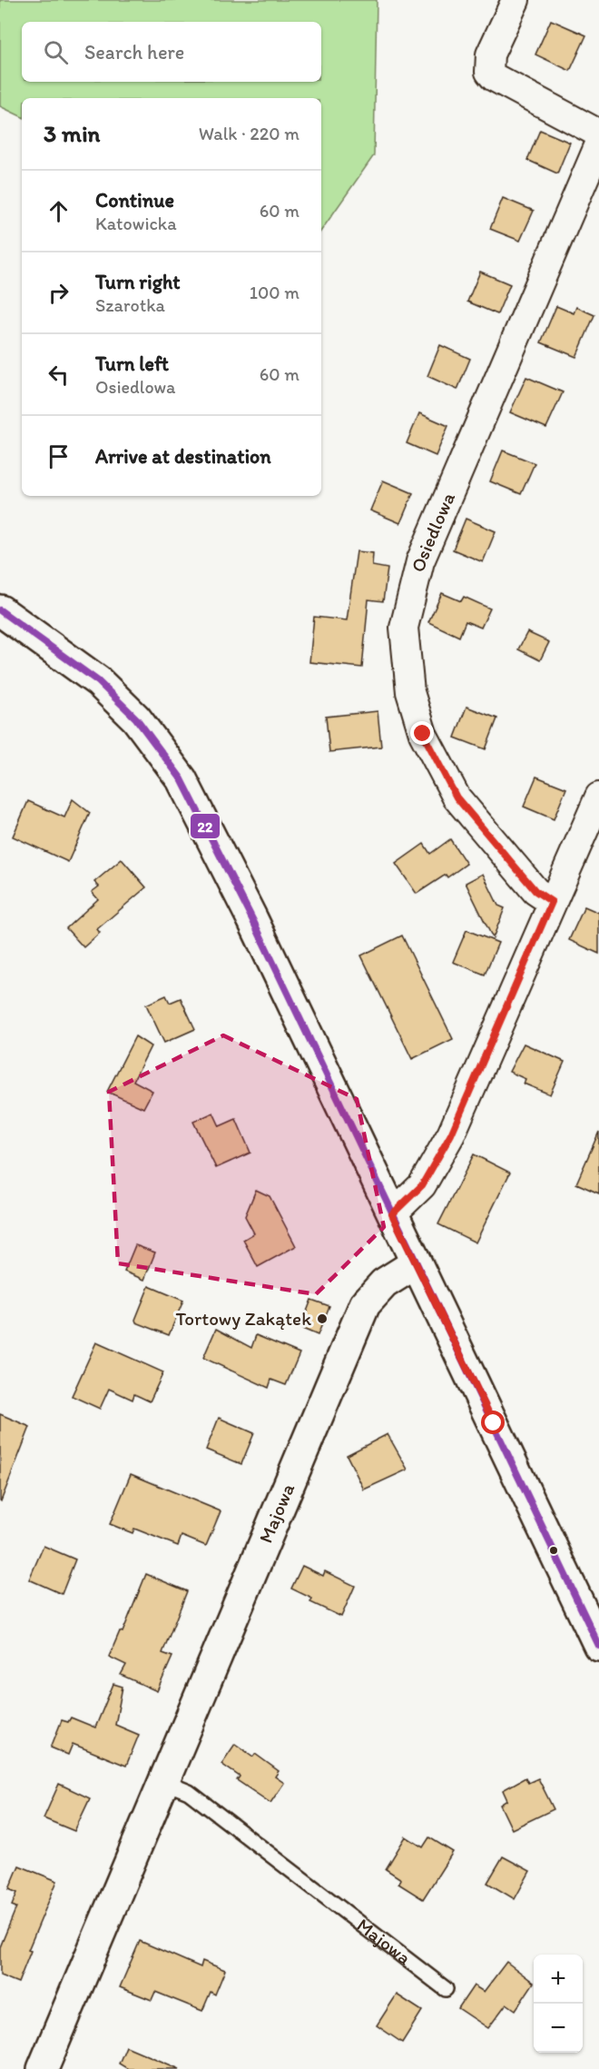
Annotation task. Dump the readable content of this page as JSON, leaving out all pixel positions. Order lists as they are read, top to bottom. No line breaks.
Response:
{"streets":{"main road":["Majowa"],"street":["Osiedlowa"]},"places":["Tortowy Zakątek"],"lines":["transit line 22"],"page":{"search":"Search here","heading":["3 min","Walk · 220 m"],"list":[["Continue","Katowicka","60 m"],["Turn right","Szarotka","100 m"],["Turn left","Osiedlowa","60 m"],"Arrive at destination"],"map_buttons":["+","−"]}}
